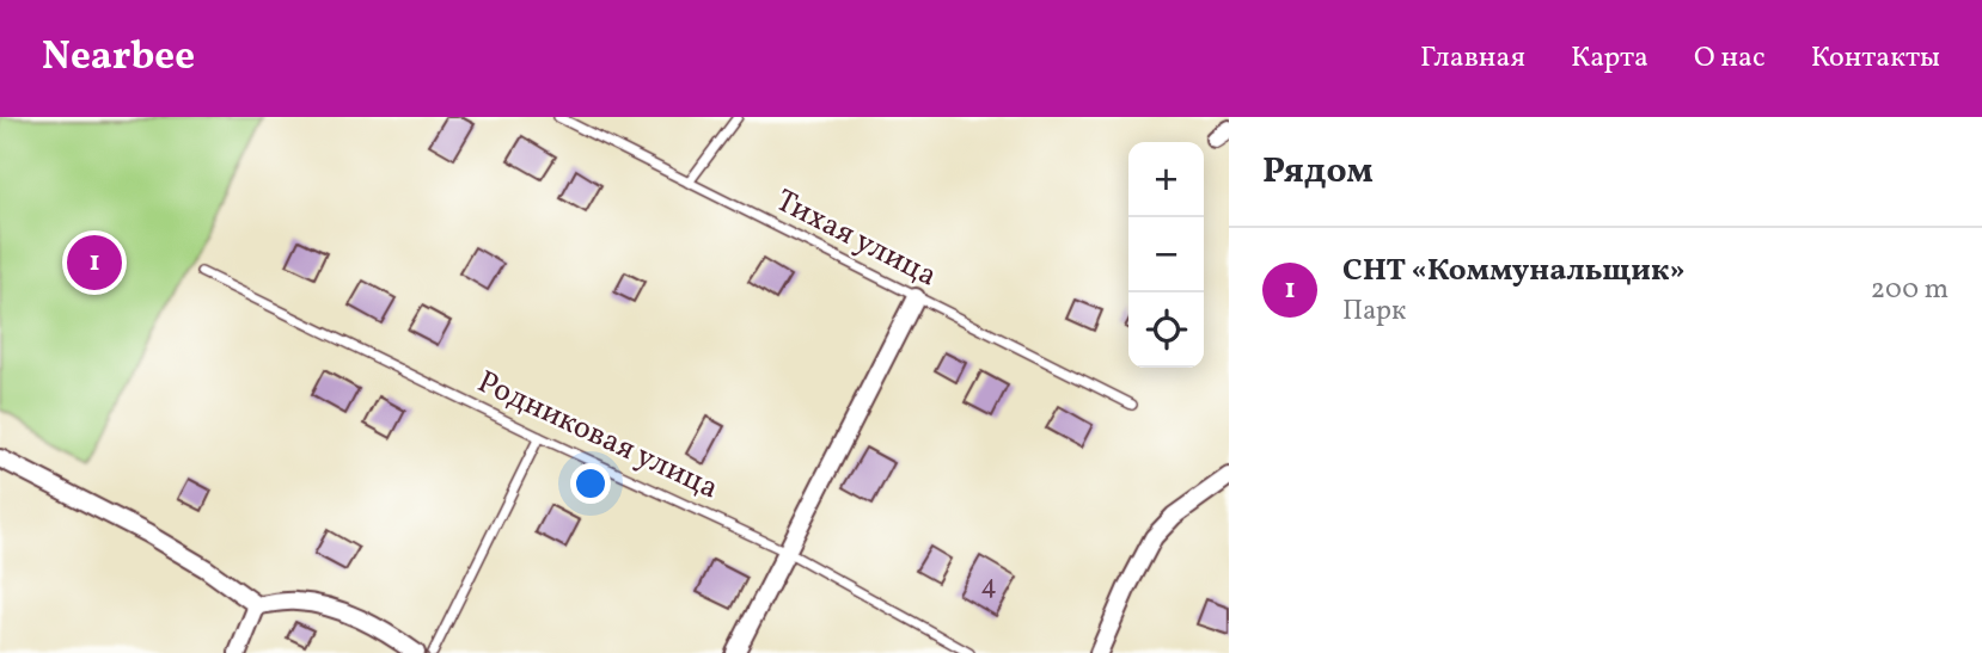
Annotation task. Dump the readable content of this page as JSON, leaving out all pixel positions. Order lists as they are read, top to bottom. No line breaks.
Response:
{"streets":{"lane":["Тихая улица","Родниковая улица"]},"house_numbers":["4"],"page":{"header":"Nearbee","nav":["Главная","Карта","О нас","Контакты"],"heading":"Рядом","map_buttons":["+","−"],"list":[{"mark":"1","name":"СНТ «Коммунальщик»","note":"Парк","value":"200 m"}],"pins":"1"}}
